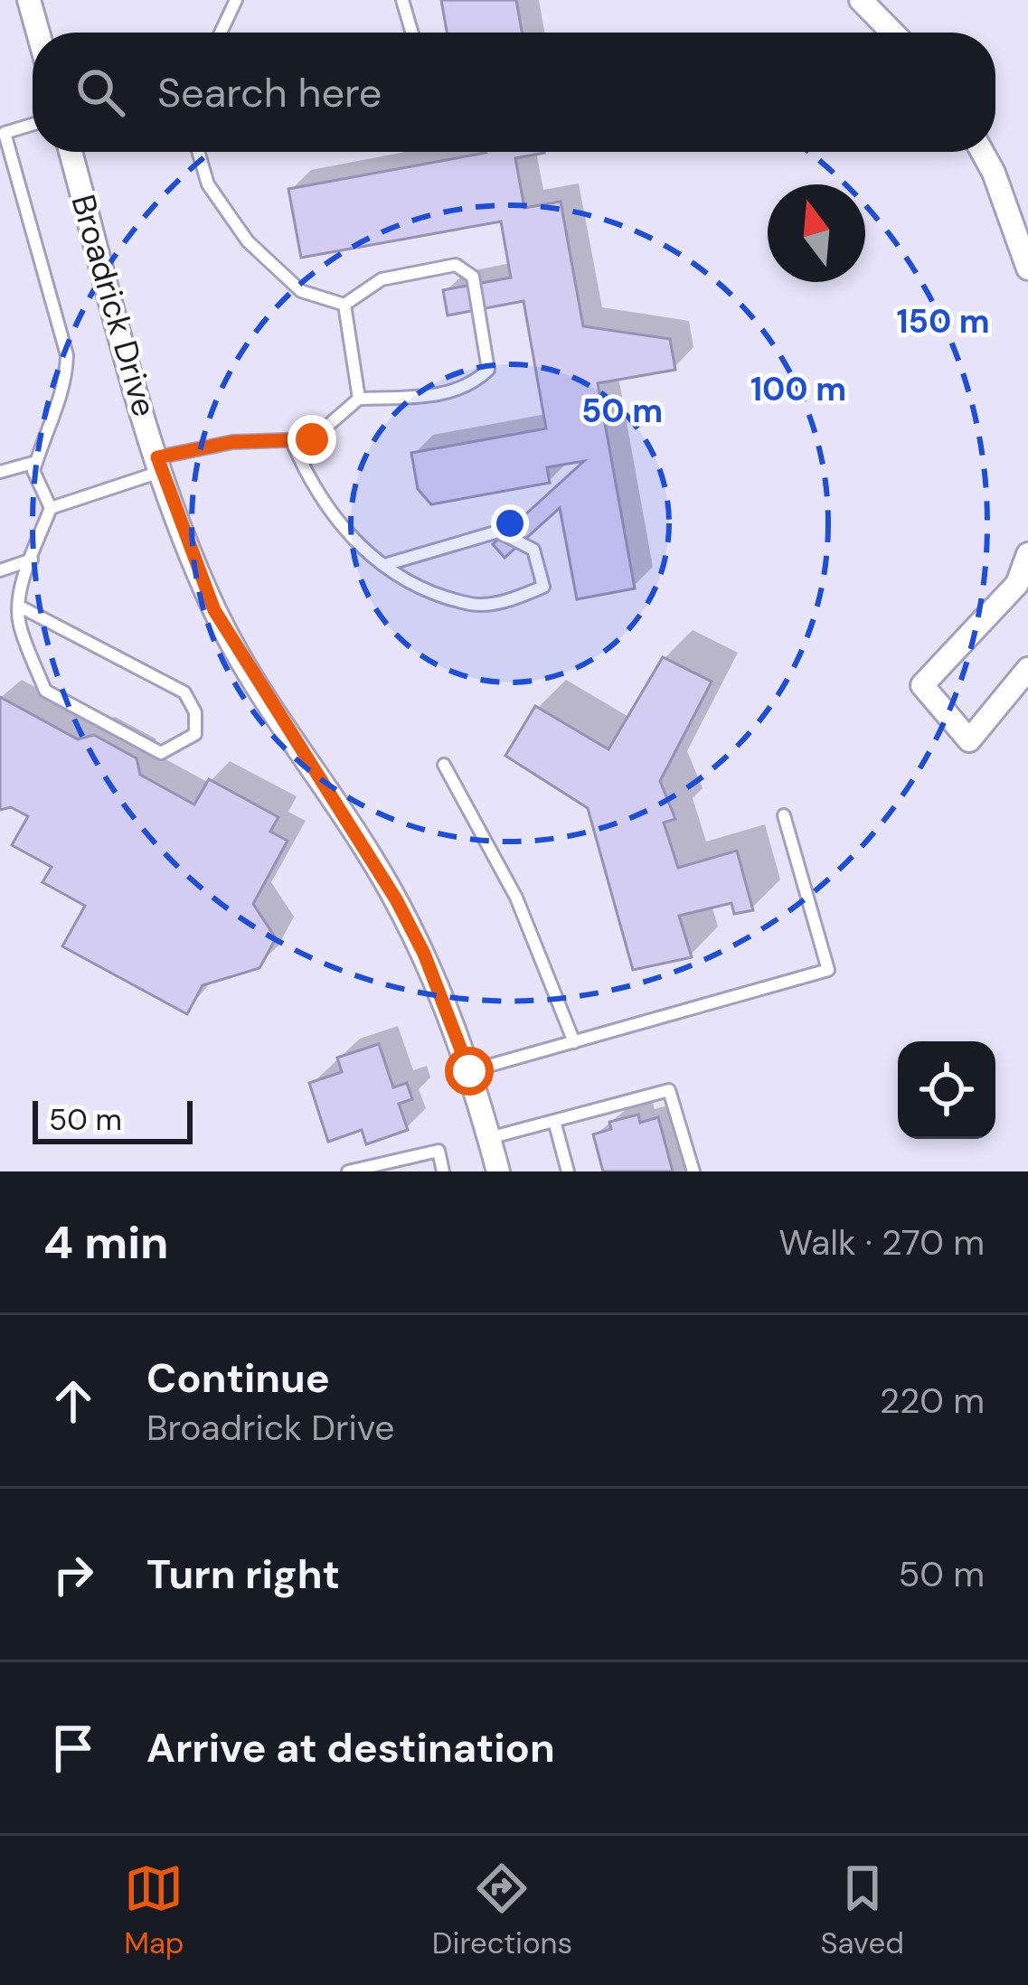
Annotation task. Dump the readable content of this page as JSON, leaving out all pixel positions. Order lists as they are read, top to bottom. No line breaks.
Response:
{"streets":{"street":["Broadrick Drive"]},"scale_bar":"50 m","north":"top","page":{"search":"Search here","scale":"50 m","heading":["4 min","Walk · 270 m"],"list":[["Continue","Broadrick Drive","220 m"],["Turn right","50 m"],"Arrive at destination"],"nav":["Map","Directions","Saved"]},"rings":["150 m","100 m","50 m"]}
